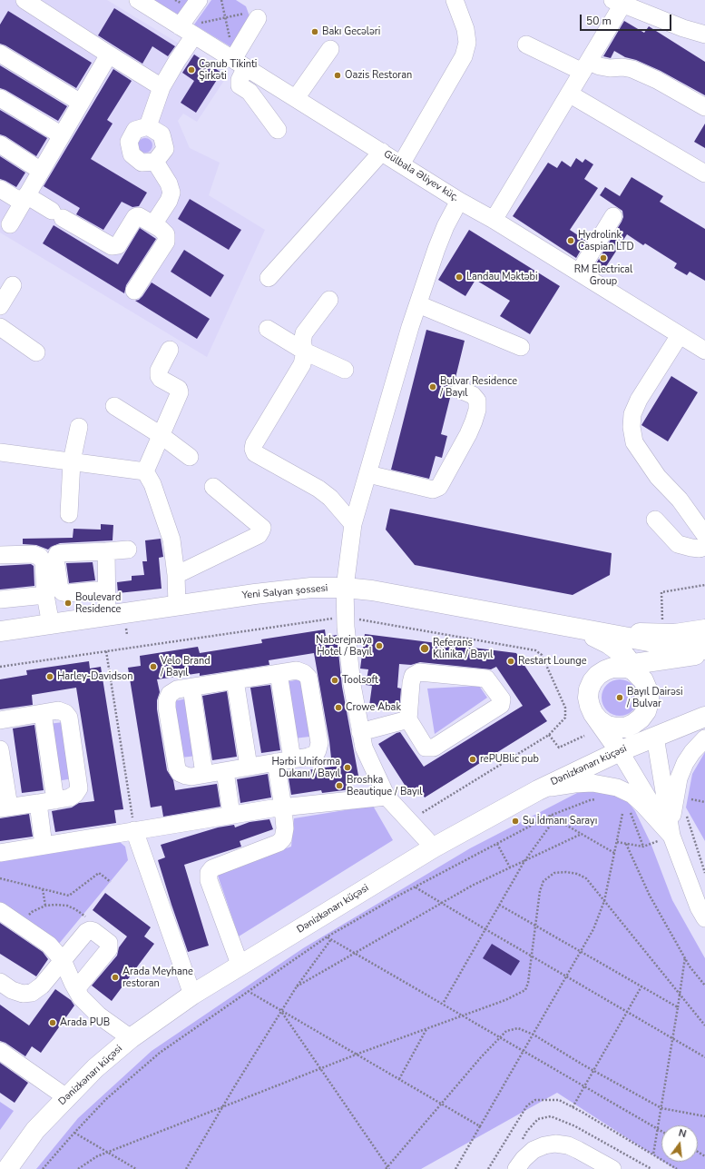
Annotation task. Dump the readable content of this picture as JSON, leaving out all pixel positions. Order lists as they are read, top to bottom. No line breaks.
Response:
{"streets":{"main road":["Yeni Salyan şossesi","Dənizkənarı küçəsi"],"street":["Gülbala Əliyev küç."]},"places":["Bakı Gecələri","Cənub Tikinti Şirkəti","Oazis Restoran","Hydrolink Caspian LTD","RM Electrical Group","Landau Məktəbi","Bulvar Residence / Bayıl","Boulevard Residence","Naberejnaya Hotel / Bayıl","Referans Klinika / Bayıl","Restart Lounge","Velo Brand / Bayıl","Harley-Davidson","Toolsoft","Bayıl Dairəsi / Bulvar","Crowe Abak","rePUBlic pub","Hərbi Uniforma Dukanı / Bayıl","Broshka Beautique / Bayıl","Su İdmanı Sarayı","Arada Meyhane restoran","Arada PUB"],"scale_bar":"50 m","north":"top"}
